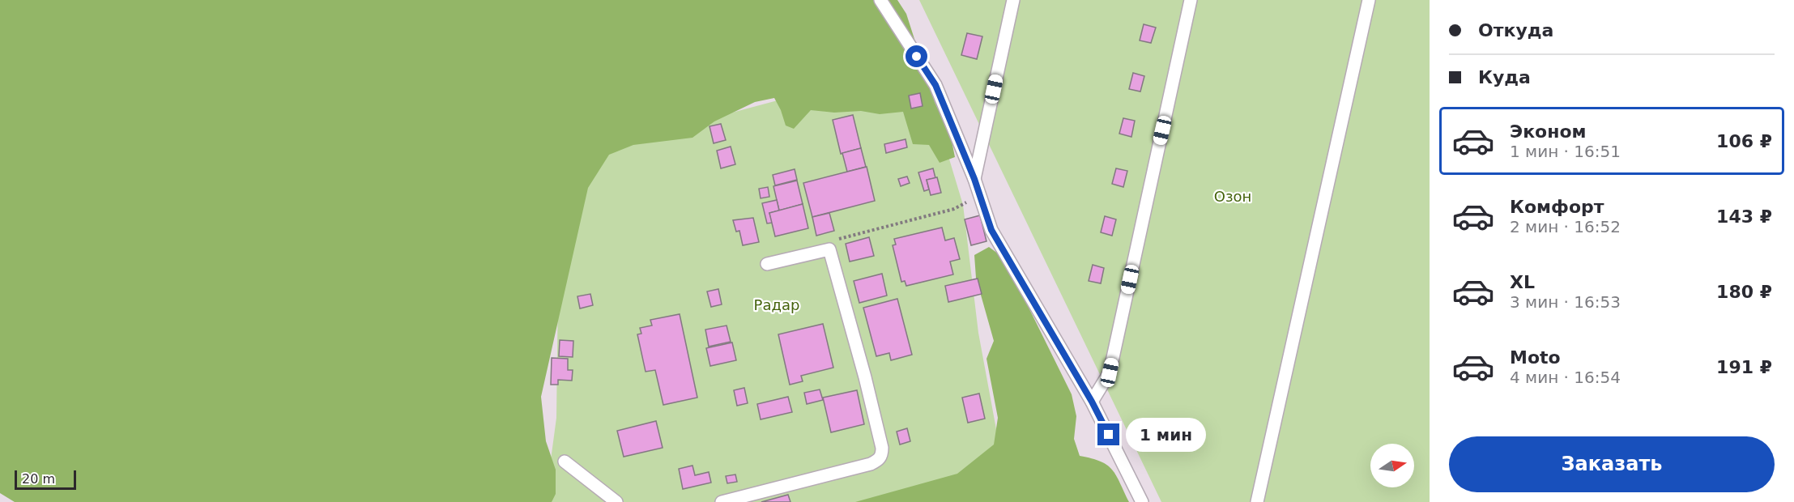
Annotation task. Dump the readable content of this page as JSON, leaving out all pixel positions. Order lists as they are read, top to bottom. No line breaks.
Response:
{"parks":["Озон","Радар"],"scale_bar":"20 m","north":"right","page":{"banner":["Откуда","Куда"],"list":[{"name":"Эконом","note":"1 мин · 16:51","value":"106 ₽"},{"name":"Комфорт","note":"2 мин · 16:52","value":"143 ₽"},{"name":"XL","note":"3 мин · 16:53","value":"180 ₽"},{"name":"Moto","note":"4 мин · 16:54","value":"191 ₽"}],"bubble":"1 мин","buttons":"Заказать","scale":"20 m"}}
